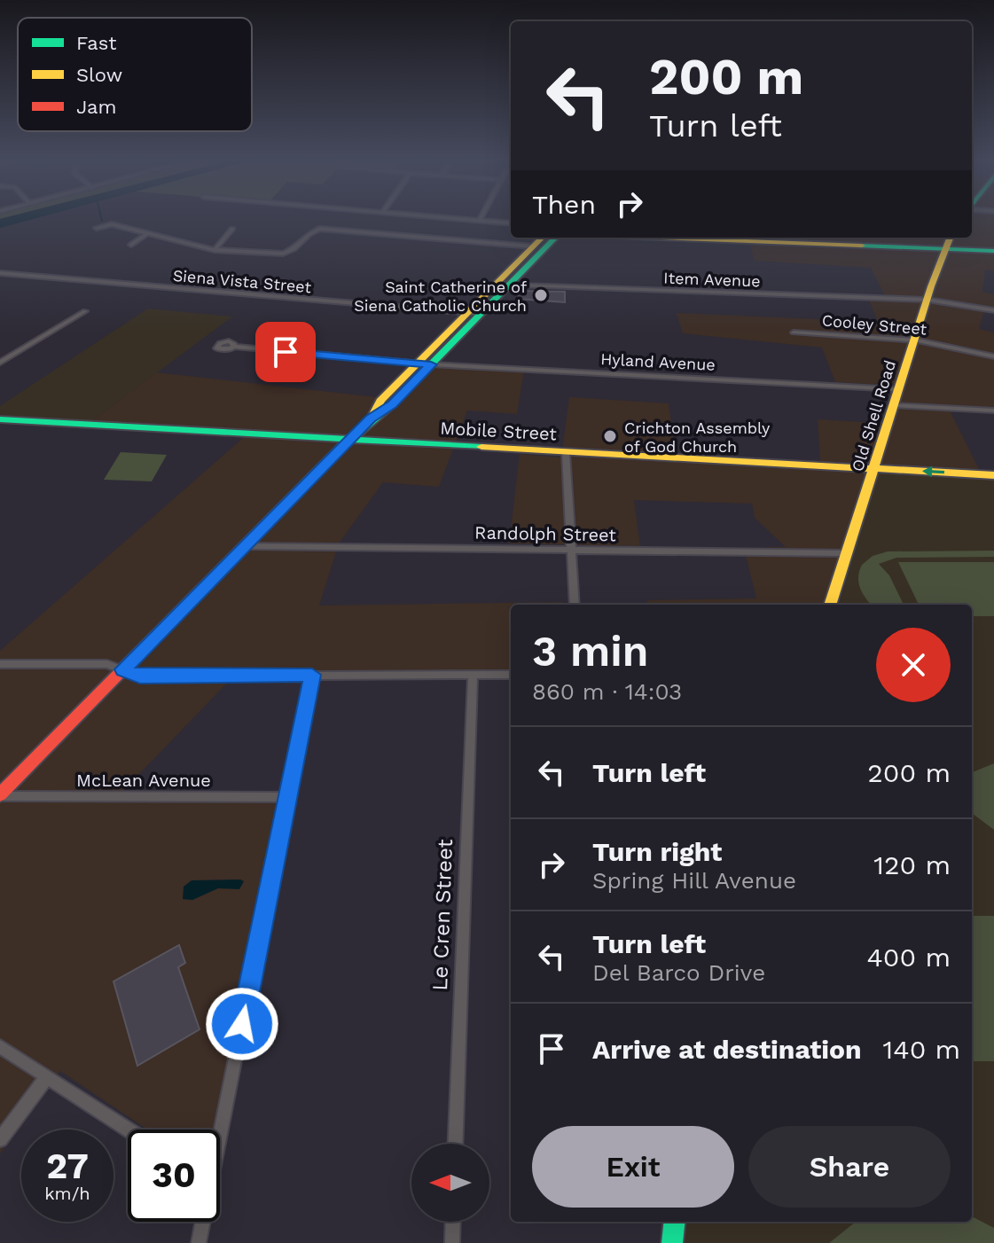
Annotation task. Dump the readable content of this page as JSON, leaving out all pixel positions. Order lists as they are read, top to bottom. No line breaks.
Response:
{"streets":{"street":["Item Avenue","Siena Vista Street","Cooley Street","Hyland Avenue","Old Shell Road","Mobile Street","Randolph Street","McLean Avenue","Le Cren Street"]},"crossings":[["Item Avenue","Old Shell Road"],["Cooley Street","Old Shell Road"],["Hyland Avenue","Old Shell Road"],["Old Shell Road","Mobile Street"],["Old Shell Road","Randolph Street"]],"places":["Saint Catherine of Siena Catholic Church","Crichton Assembly of God Church"],"legend":["Fast","Slow","Jam"],"north":"left","page":{"turn":["200 m","Turn left"],"then":"Then","heading":["3 min","860 m · 14:03"],"list":[{"name":"Turn left","value":"200 m"},{"name":"Turn right","note":"Spring Hill Avenue","value":"120 m"},{"name":"Turn left","note":"Del Barco Drive","value":"400 m"},{"name":"Arrive at destination","value":"140 m"}],"buttons":["Exit","Share"],"speed":"27 km/h","limit":"30"}}
